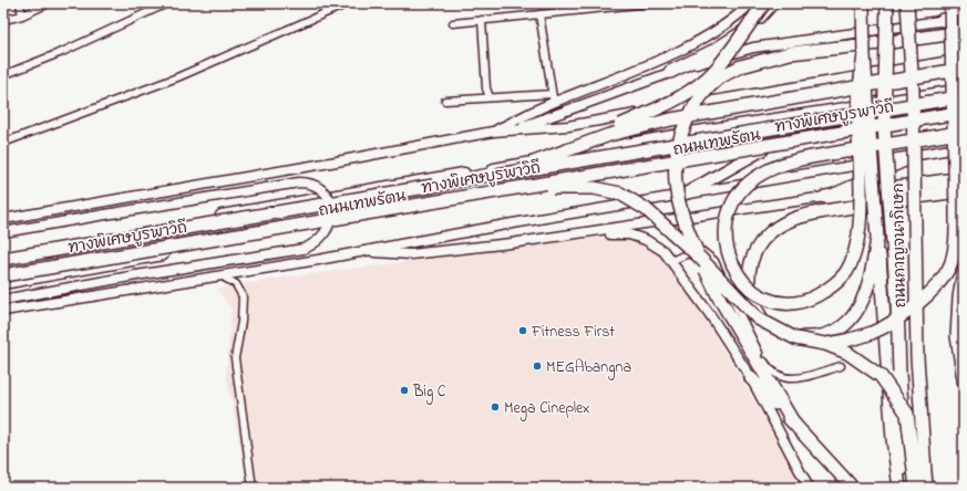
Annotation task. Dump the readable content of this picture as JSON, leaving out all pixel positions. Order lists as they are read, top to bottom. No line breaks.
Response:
{"streets":{"highway":["ทางพิเศษบูรพาวิถี","ถนนเทพรัตน","ถนนกาญจนาภิเษก"]},"places":["Fitness First","MEGAbangna","Big C","Mega Cineplex"]}
